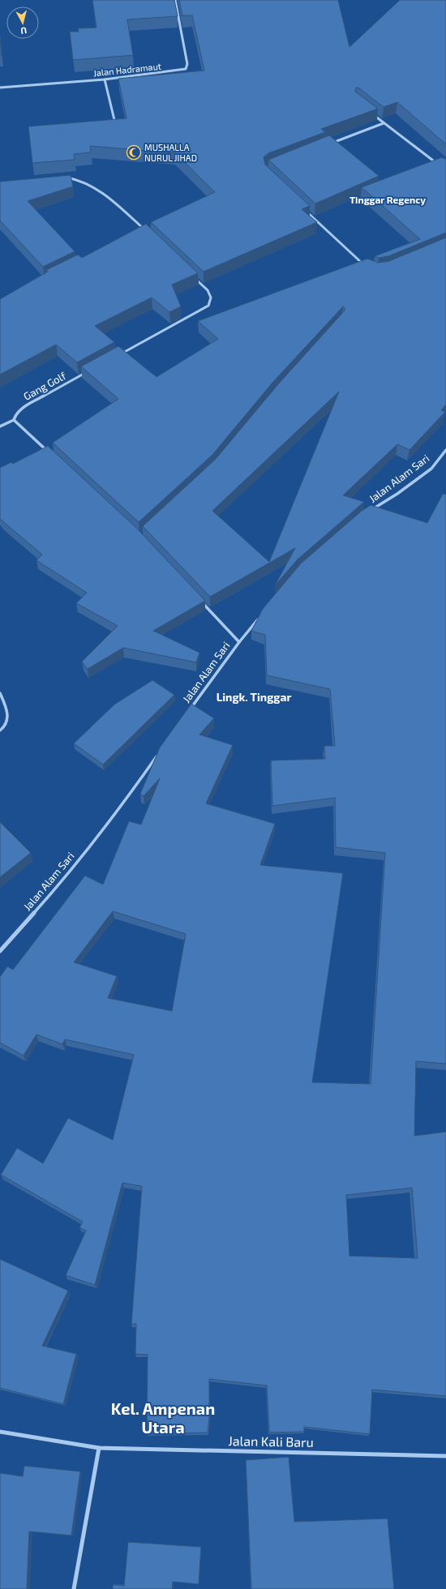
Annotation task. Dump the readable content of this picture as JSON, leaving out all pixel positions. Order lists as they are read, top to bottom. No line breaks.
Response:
{"streets":{"street":["Jalan Hadramaut","Gang Golf","Jalan Alam Sari","Jalan Kali Baru"]},"districts":["Tinggar Regency","Lingk. Tinggar","Kel. Ampenan Utara"],"places":{"mosque":["MUSHALLA NURUL JIHAD"]},"north":"bottom"}
